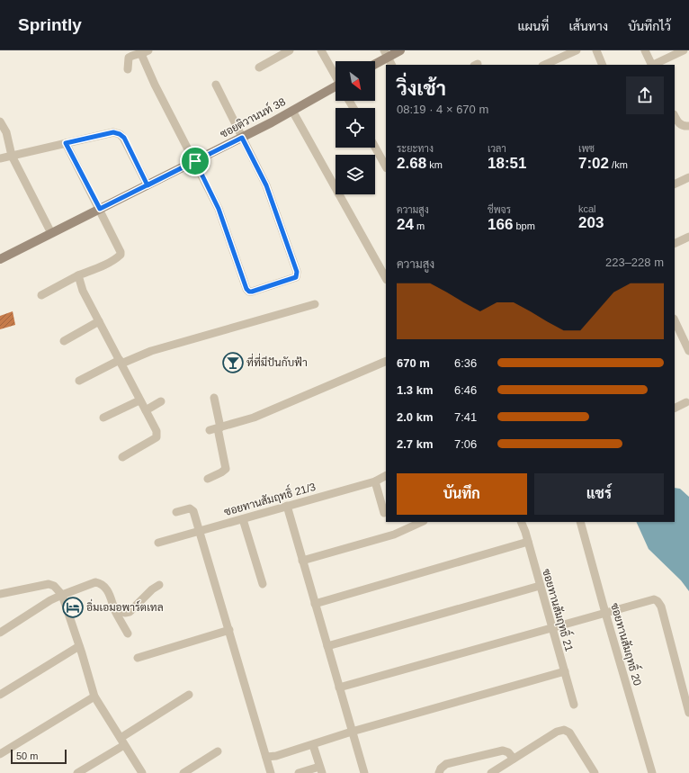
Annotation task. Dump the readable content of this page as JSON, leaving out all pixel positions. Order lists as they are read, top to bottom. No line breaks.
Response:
{"streets":{"street":["ซอยติวานนท์ 38","ซอยทานสัมฤทธิ์ 21/3","ซอยทานสัมฤทธิ์ 21","ซอยทานสัมฤทธิ์ 20"]},"places":{"bar":["ที่ที่มีปันกับฟ้า"],"hotel":["อิ่มเอมอพาร์ตเทล"]},"scale_bar":"50 m","north":"bottom right","page":{"header":"Sprintly","nav":["แผนที่","เส้นทาง","บันทึกไว้"],"heading":["วิ่งเช้า","08:19 · 4 × 670 m"],"stats":[["ระยะทาง","2.68 km"],["เวลา","18:51"],["เพซ","7:02 /km"],["ความสูง","24 m"],["ชีพจร","166 bpm"],["kcal","203"]],"chart":["ความสูง","223–228 m"],"list":[{"name":"670 m","note":"6:36"},{"name":"1.3 km","note":"6:46"},{"name":"2.0 km","note":"7:41"},{"name":"2.7 km","note":"7:06"}],"buttons":["บันทึก","แชร์"],"scale":"50 m"}}
